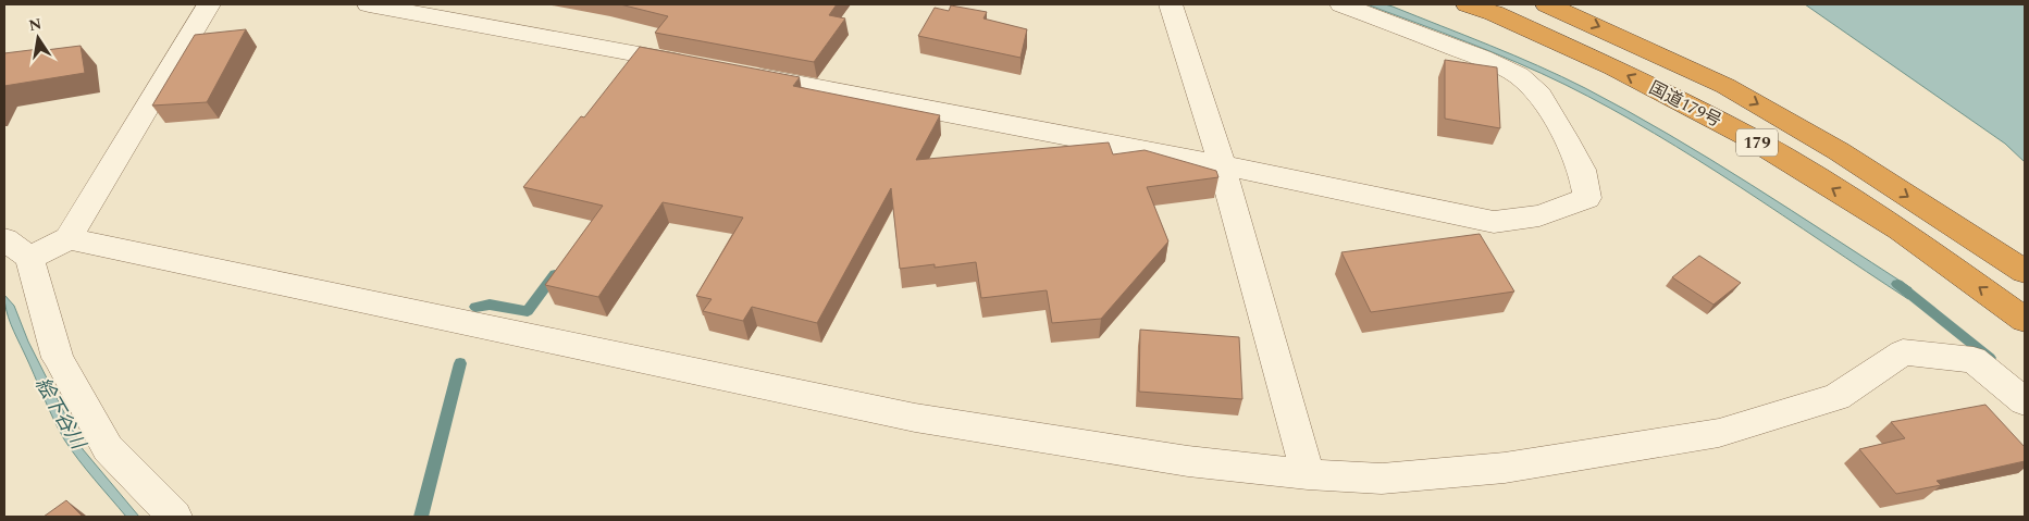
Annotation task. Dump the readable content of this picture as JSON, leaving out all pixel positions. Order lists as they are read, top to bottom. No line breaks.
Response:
{"streets":{"highway":["国道179号","179"]},"water":["絵下谷川"],"north":"top"}
